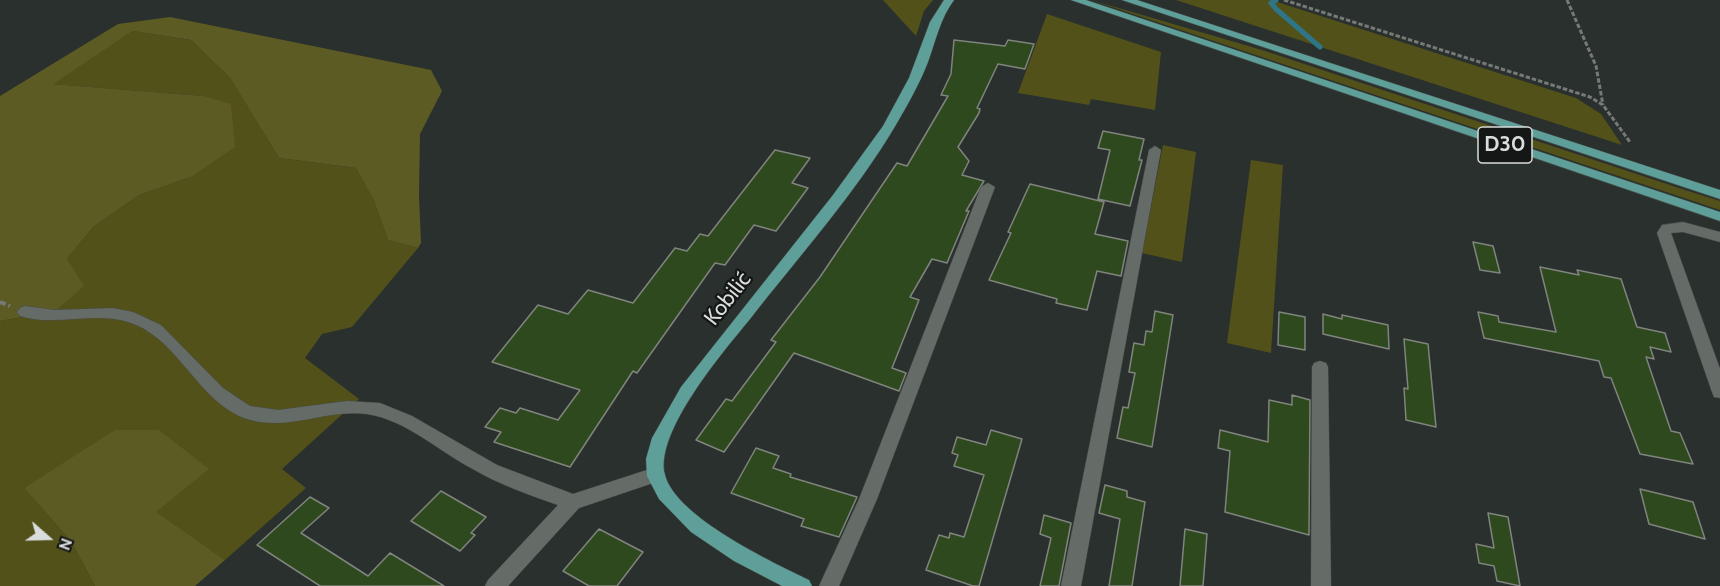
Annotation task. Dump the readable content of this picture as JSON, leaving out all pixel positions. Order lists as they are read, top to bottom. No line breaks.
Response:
{"streets":{"main road":["D30","Kobilić"]},"north":"right"}
